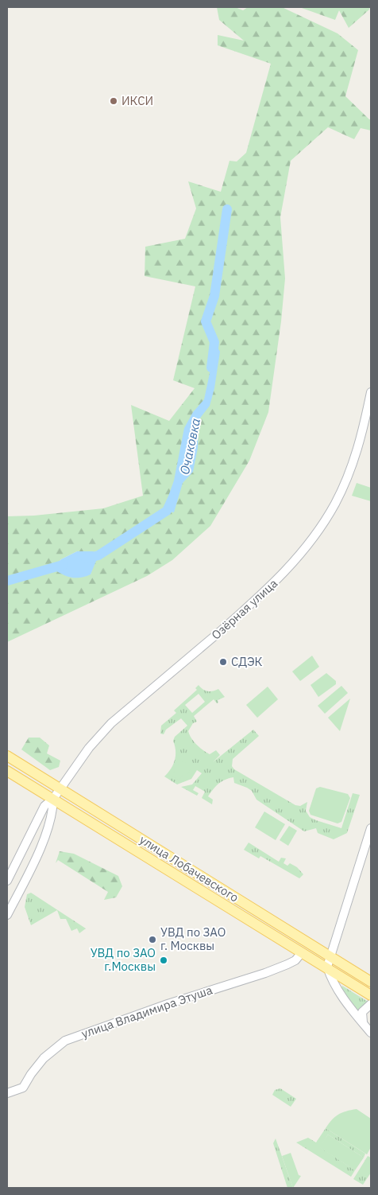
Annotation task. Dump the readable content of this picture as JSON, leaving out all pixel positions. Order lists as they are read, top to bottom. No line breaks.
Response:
{"streets":{"main road":["улица Лобачевского"],"street":["Озёрная улица","улица Владимира Этуша"]},"crossings":[["Озёрная улица","улица Лобачевского"],["улица Лобачевского","улица Владимира Этуша"]],"water":["Очаковка"],"places":["ИКСИ","СДЭК","УВД по ЗАО г. Москвы","УВД по ЗАО г.Москвы"]}
